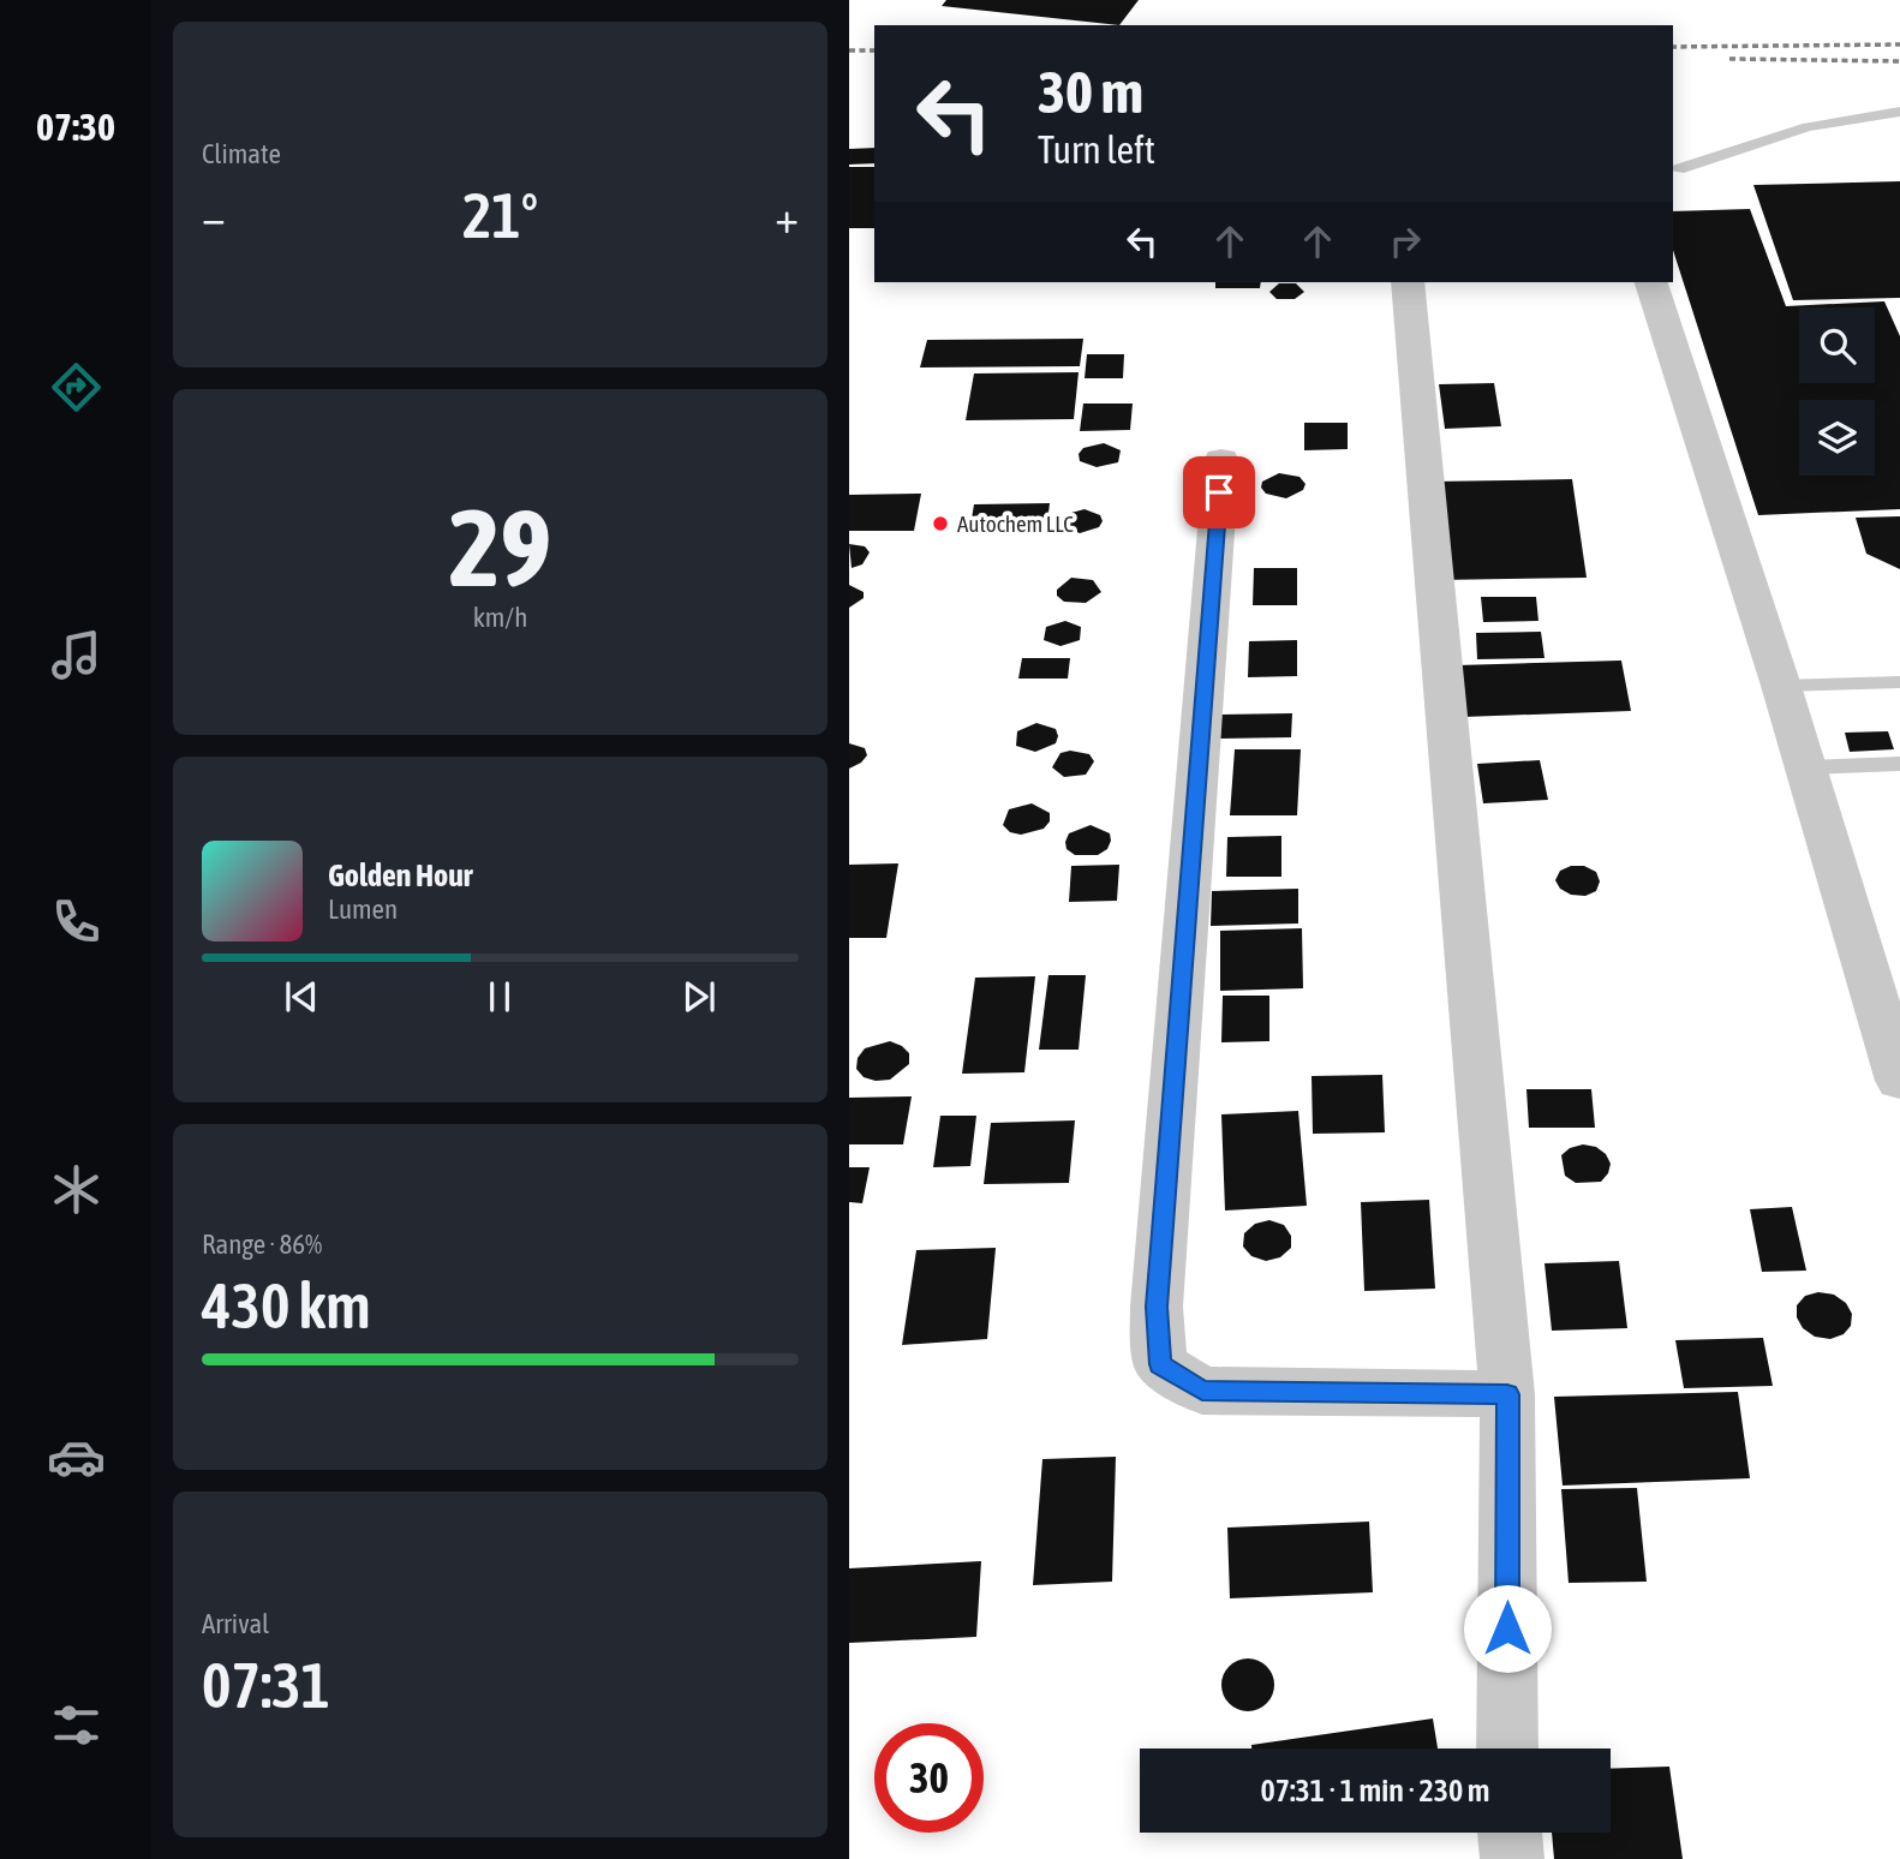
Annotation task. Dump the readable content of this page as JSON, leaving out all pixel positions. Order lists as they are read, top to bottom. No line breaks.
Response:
{"places":["Autochem LLC"],"page":{"tabs":"07:30","tile":["Climate",["29","km/h"],["Range · 86%","430 km"],["Arrival","07:31"]],"turn":["30 m","Turn left"],"heat":["−","21°","+"],"song":["Golden Hour","Lumen"],"limit":"30","trip":"07:31 · 1 min · 230 m"}}
